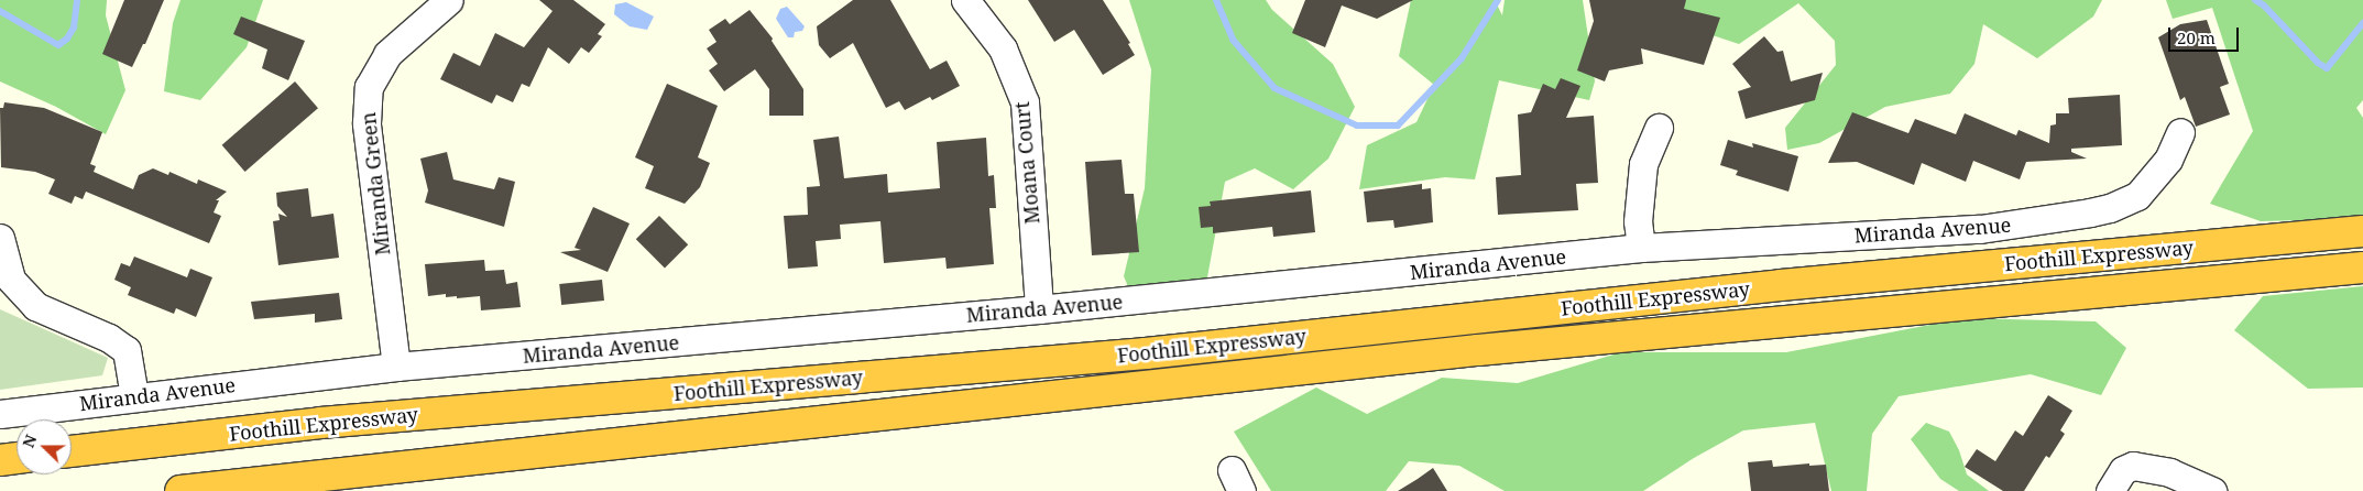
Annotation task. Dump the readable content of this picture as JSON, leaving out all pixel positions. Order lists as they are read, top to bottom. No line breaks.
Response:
{"streets":{"highway":["Foothill Expressway"],"street":["Moana Court","Miranda Green","Miranda Avenue"]},"crossings":[["Moana Court","Miranda Avenue"],["Miranda Green","Miranda Avenue"]],"scale_bar":"20 m","north":"left"}
